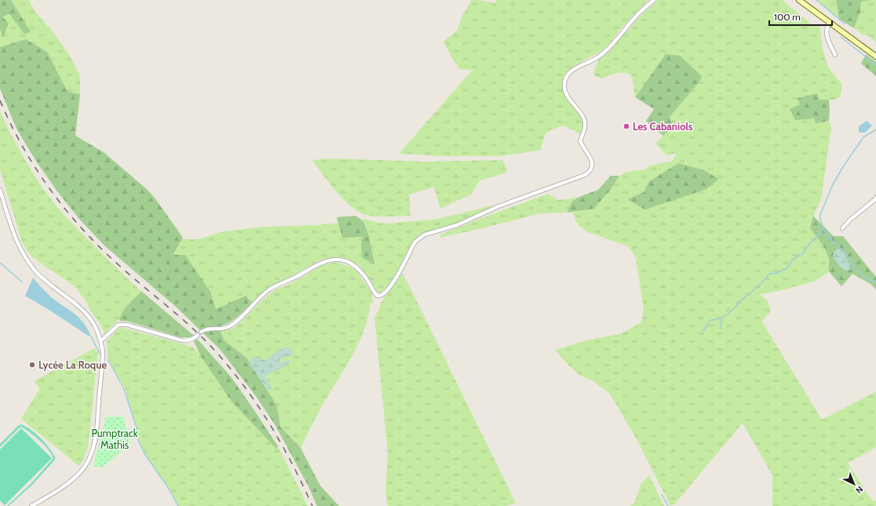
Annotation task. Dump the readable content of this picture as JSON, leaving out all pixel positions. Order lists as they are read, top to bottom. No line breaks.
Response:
{"parks":["Pumptrack Mathis"],"places":["Les Cabaniols","Lycée La Roque"],"scale_bar":"100 m","north":"bottom right"}
